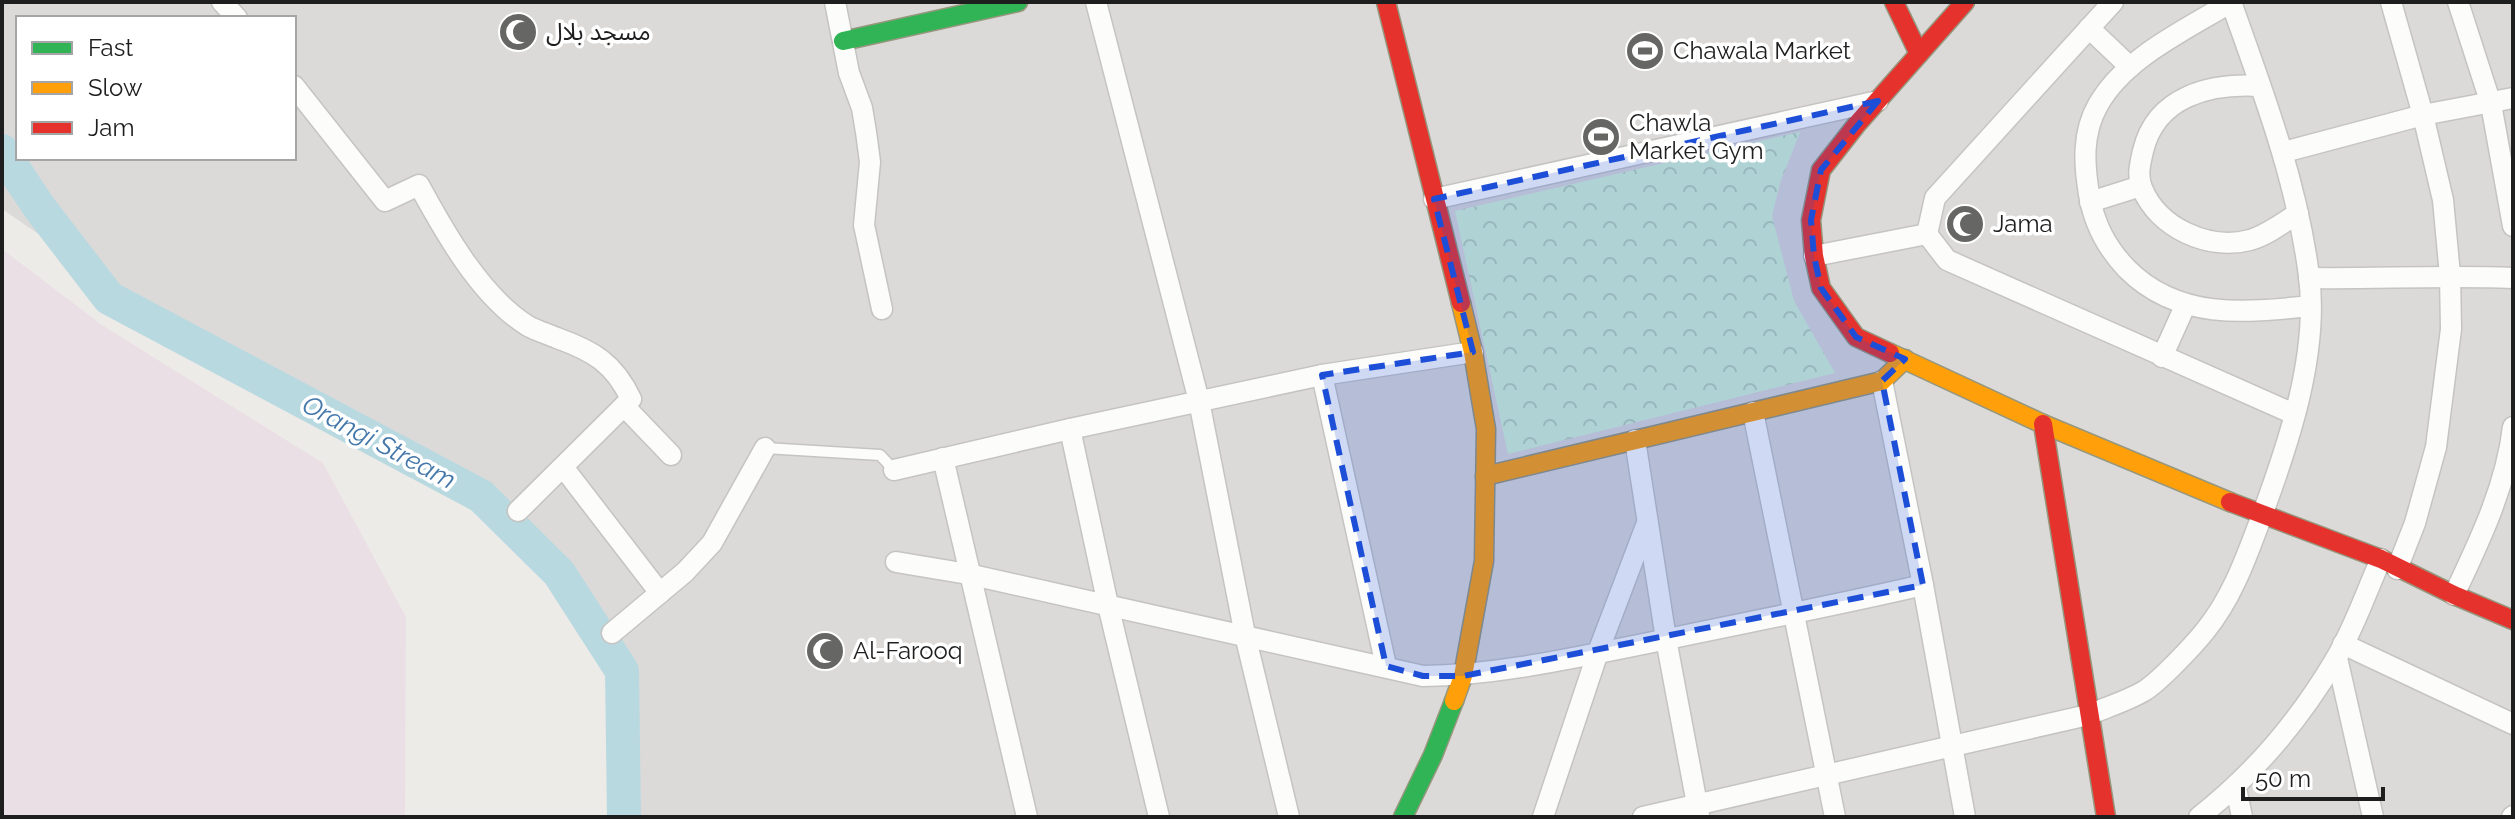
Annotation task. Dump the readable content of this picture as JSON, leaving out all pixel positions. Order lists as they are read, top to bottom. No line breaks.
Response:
{"water":["Orangi Stream"],"places":{"mosque":["مسجد بلال","Jama","Al-Farooq"],"sports":["Chawala Market","Chawla Market Gym"]},"legend":["Fast","Slow","Jam"],"scale_bar":"50 m"}
